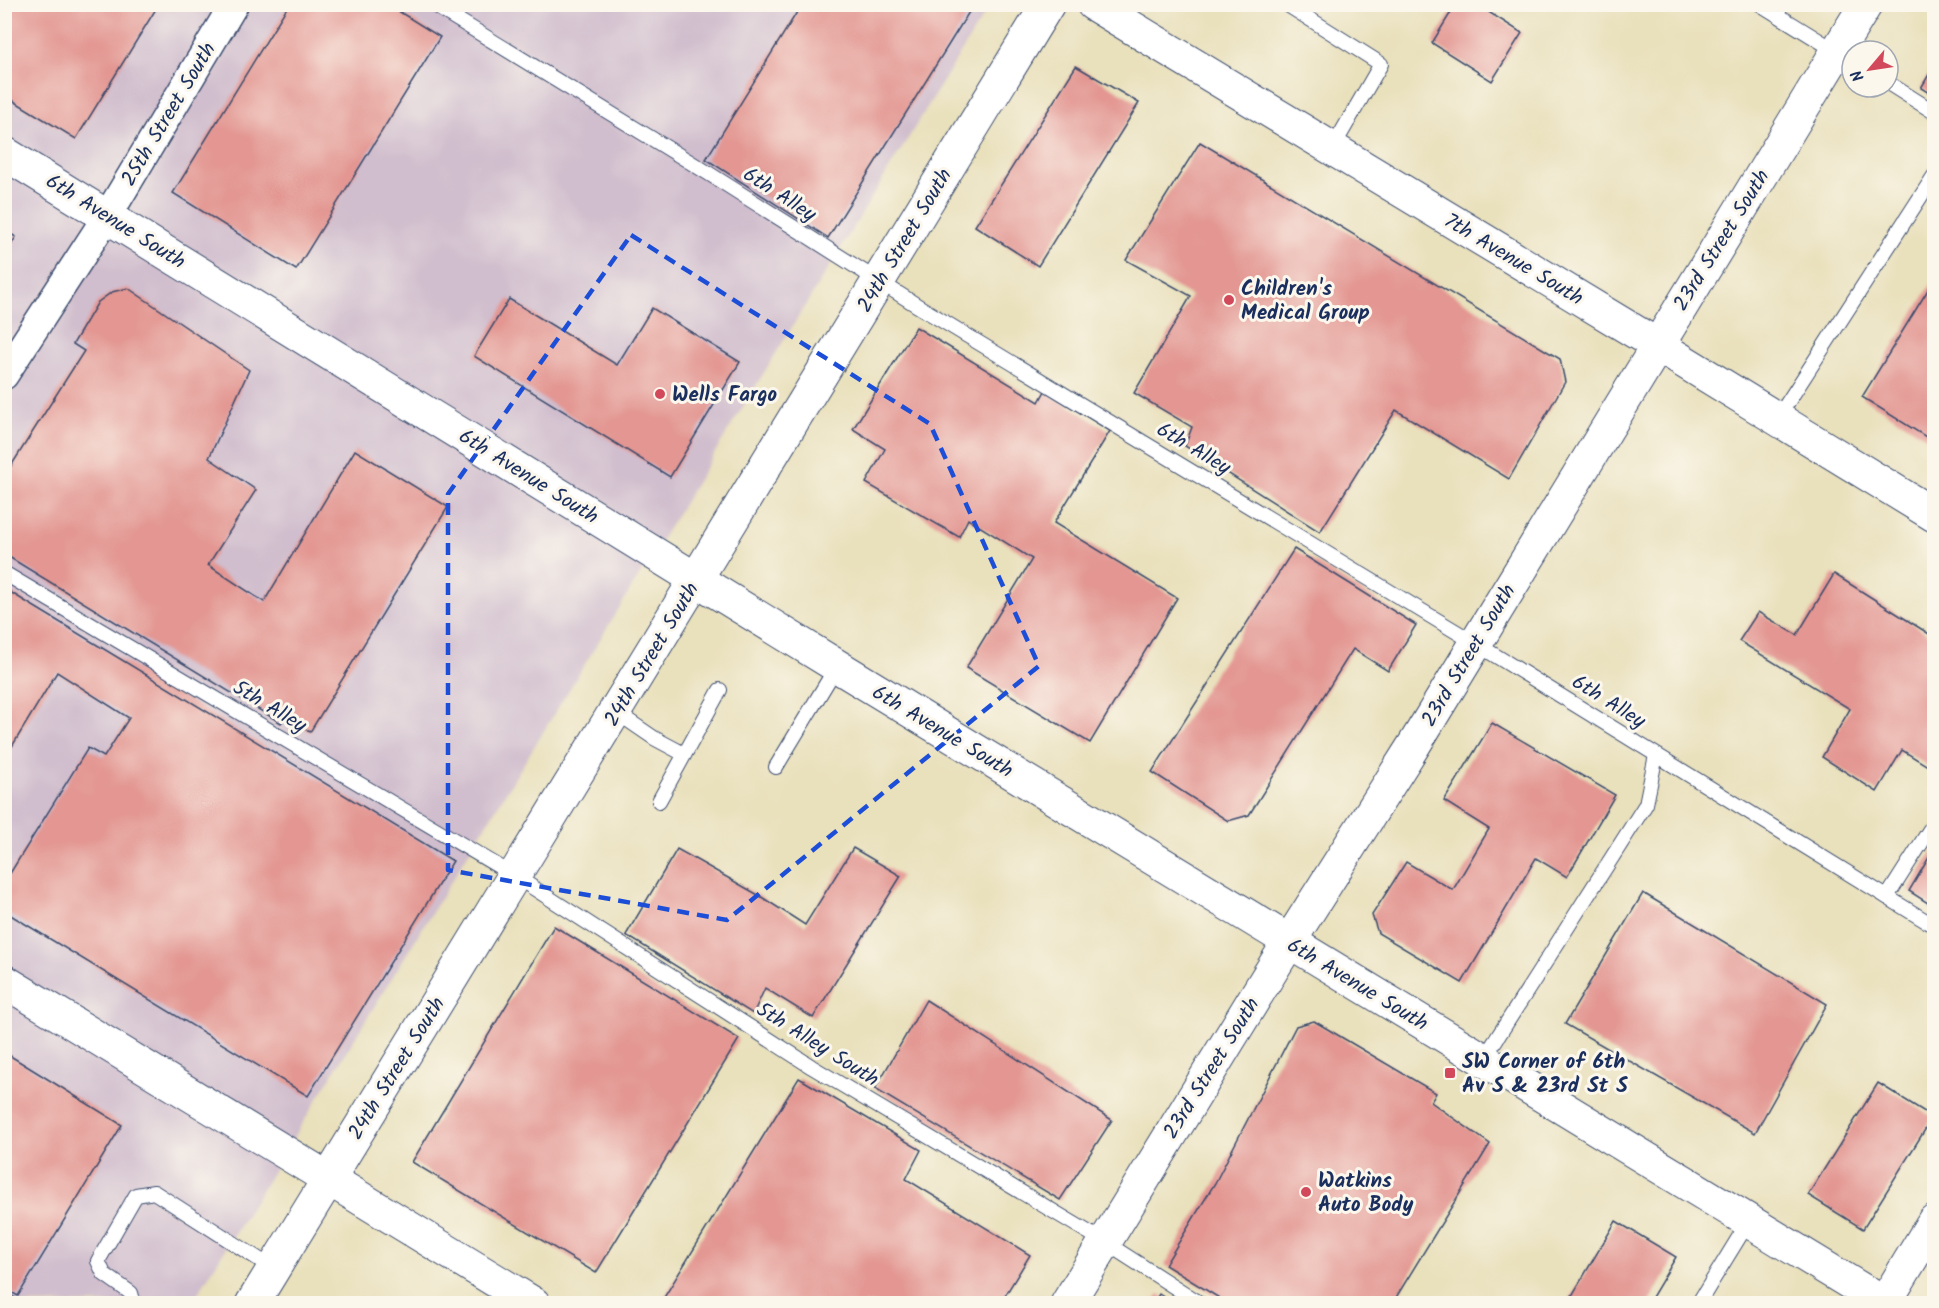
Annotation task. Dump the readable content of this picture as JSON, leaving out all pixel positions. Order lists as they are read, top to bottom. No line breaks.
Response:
{"streets":{"street":["25th Street South","6th Avenue South","24th Street South","23rd Street South","7th Avenue South"],"lane":["6th Alley","5th Alley","5th Alley South"]},"crossings":[["25th Street South","6th Avenue South"],["6th Alley","24th Street South"],["6th Alley","23rd Street South"],["6th Avenue South","24th Street South"],["6th Avenue South","23rd Street South"],["24th Street South","5th Alley"],["24th Street South","5th Alley South"],["23rd Street South","7th Avenue South"],["23rd Street South","5th Alley South"],["5th Alley","5th Alley South"]],"places":{"other":["Children's Medical Group","Wells Fargo","Watkins Auto Body"],"transit":["SW Corner of 6th Av S & 23rd St S"]},"north":"bottom left"}
